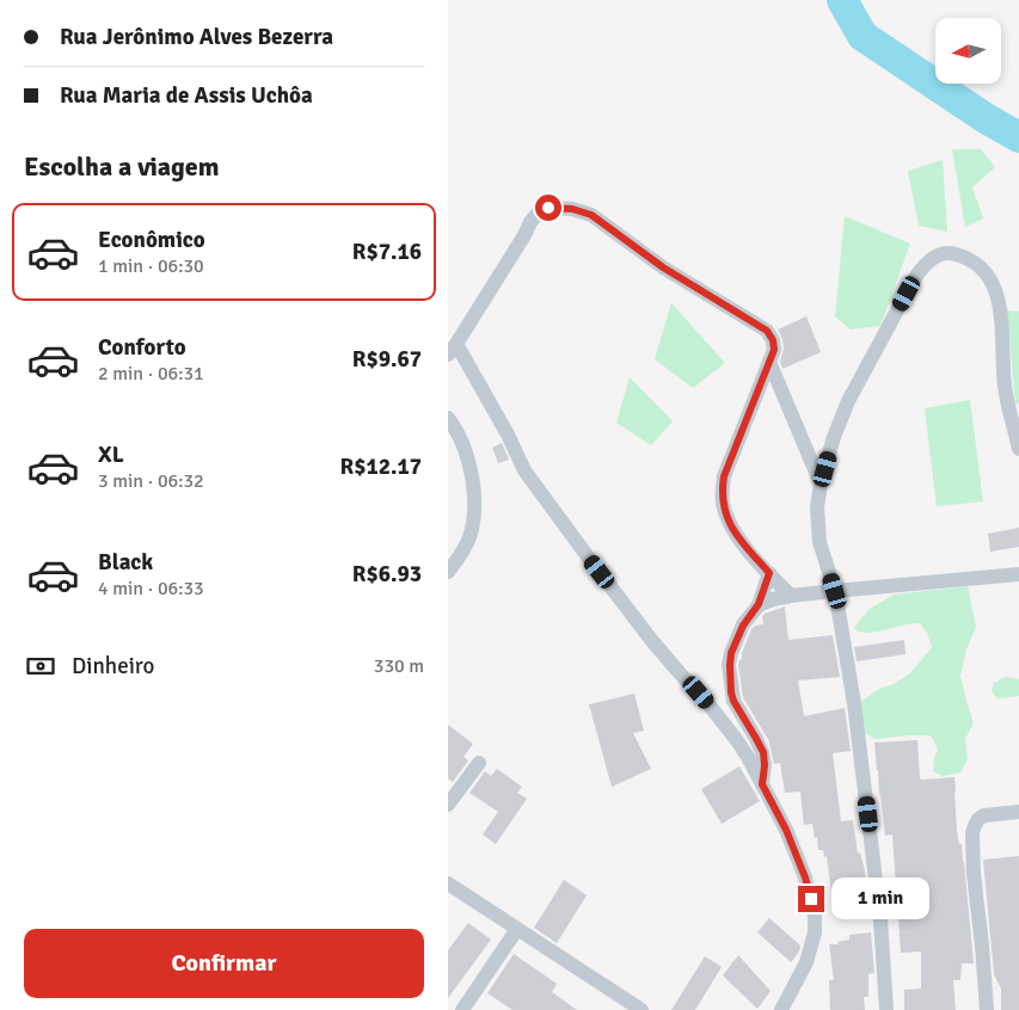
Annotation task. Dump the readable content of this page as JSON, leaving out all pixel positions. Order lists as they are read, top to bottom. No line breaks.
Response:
{"north":"left","page":{"banner":["Rua Jerônimo Alves Bezerra","Rua Maria de Assis Uchôa"],"heading":"Escolha a viagem","list":[{"name":"Econômico","note":"1 min · 06:30","value":"R$7.16"},{"name":"Conforto","note":"2 min · 06:31","value":"R$9.67"},{"name":"XL","note":"3 min · 06:32","value":"R$12.17"},{"name":"Black","note":"4 min · 06:33","value":"R$6.93"}],"pay":["Dinheiro","330 m"],"bubble":"1 min","buttons":"Confirmar"}}
